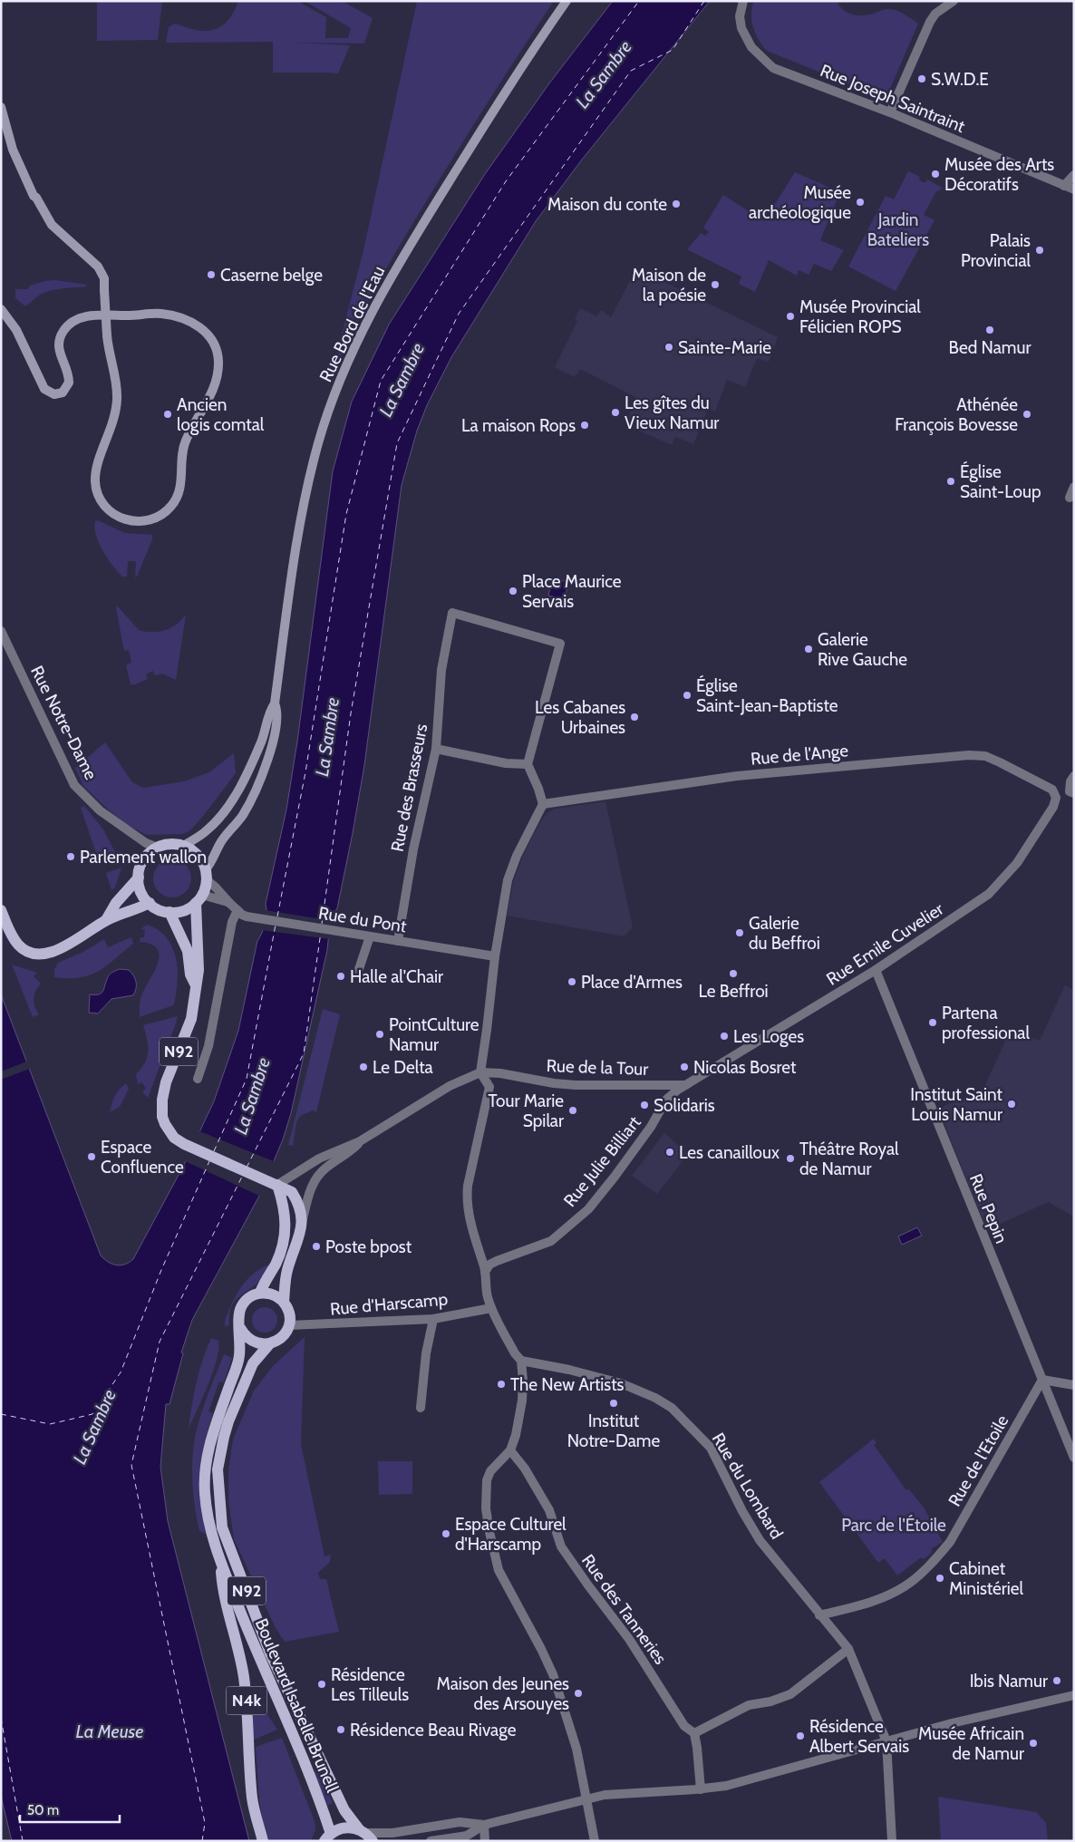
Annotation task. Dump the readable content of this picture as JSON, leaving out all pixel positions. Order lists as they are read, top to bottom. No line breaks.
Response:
{"streets":{"main road":["Rue Bord de l'Eau","N92","N4k","Boulevard Isabelle Brunell"],"street":["Rue Joseph Saintraint","Rue Notre-Dame","Rue de l'Ange","Rue des Brasseurs","Rue du Pont","Rue Emile Cuvelier","Rue de la Tour","Rue Julie Billiart","Rue Pepin","Rue d'Harscamp","Rue de l'Etoile","Rue du Lombard","Rue des Tanneries"]},"crossings":[["Rue Bord de l'Eau","Rue Notre-Dame"],["Rue Bord de l'Eau","Rue du Pont"],["Rue Bord de l'Eau","N92"],["Rue Notre-Dame","Rue du Pont"],["Rue Notre-Dame","N92"],["Rue de l'Ange","Rue Emile Cuvelier"],["Rue des Brasseurs","Rue du Pont"],["Rue du Pont","N92"],["Rue Emile Cuvelier","Rue de la Tour"],["Rue Emile Cuvelier","Rue Julie Billiart"],["Rue Emile Cuvelier","Rue Pepin"],["N92","Rue d'Harscamp"],["N92","Boulevard Isabelle Brunell"],["Rue de la Tour","Rue Julie Billiart"],["Rue Pepin","Rue de l'Etoile"],["Rue d'Harscamp","Boulevard Isabelle Brunell"],["Rue de l'Etoile","Rue du Lombard"],["N4k","Boulevard Isabelle Brunell"]],"water":["La Sambre","La Meuse"],"parks":["Jardin Bateliers","Parc de l'Étoile"],"places":["S.W.D.E","Musée des Arts Décoratifs","Musée archéologique","Maison du conte","Palais Provincial","Caserne belge","Maison de la poésie","Musée Provincial Félicien ROPS","Bed Namur","Sainte-Marie","Les gîtes du Vieux Namur","Ancien logis comtal","Athénée François Bovesse","La maison Rops","Église Saint-Loup","Place Maurice Servais","Galerie Rive Gauche","Église Saint-Jean-Baptiste","Les Cabanes Urbaines","Parlement wallon","Galerie du Beffroi","Le Beffroi","Halle al'Chair","Place d'Armes","Partena professional","PointCulture Namur","Les Loges","Le Delta","Nicolas Bosret","Institut Saint Louis Namur","Solidaris","Tour Marie Spilar","Les canailloux","Espace Confluence","Théâtre Royal de Namur","Poste bpost","The New Artists","Institut Notre-Dame","Espace Culturel d'Harscamp","Cabinet Ministériel","Ibis Namur","Résidence Les Tilleuls","Maison des Jeunes des Arsouyes","Résidence Beau Rivage","Résidence Albert Servais","Musée Africain de Namur"],"scale_bar":"50 m"}
